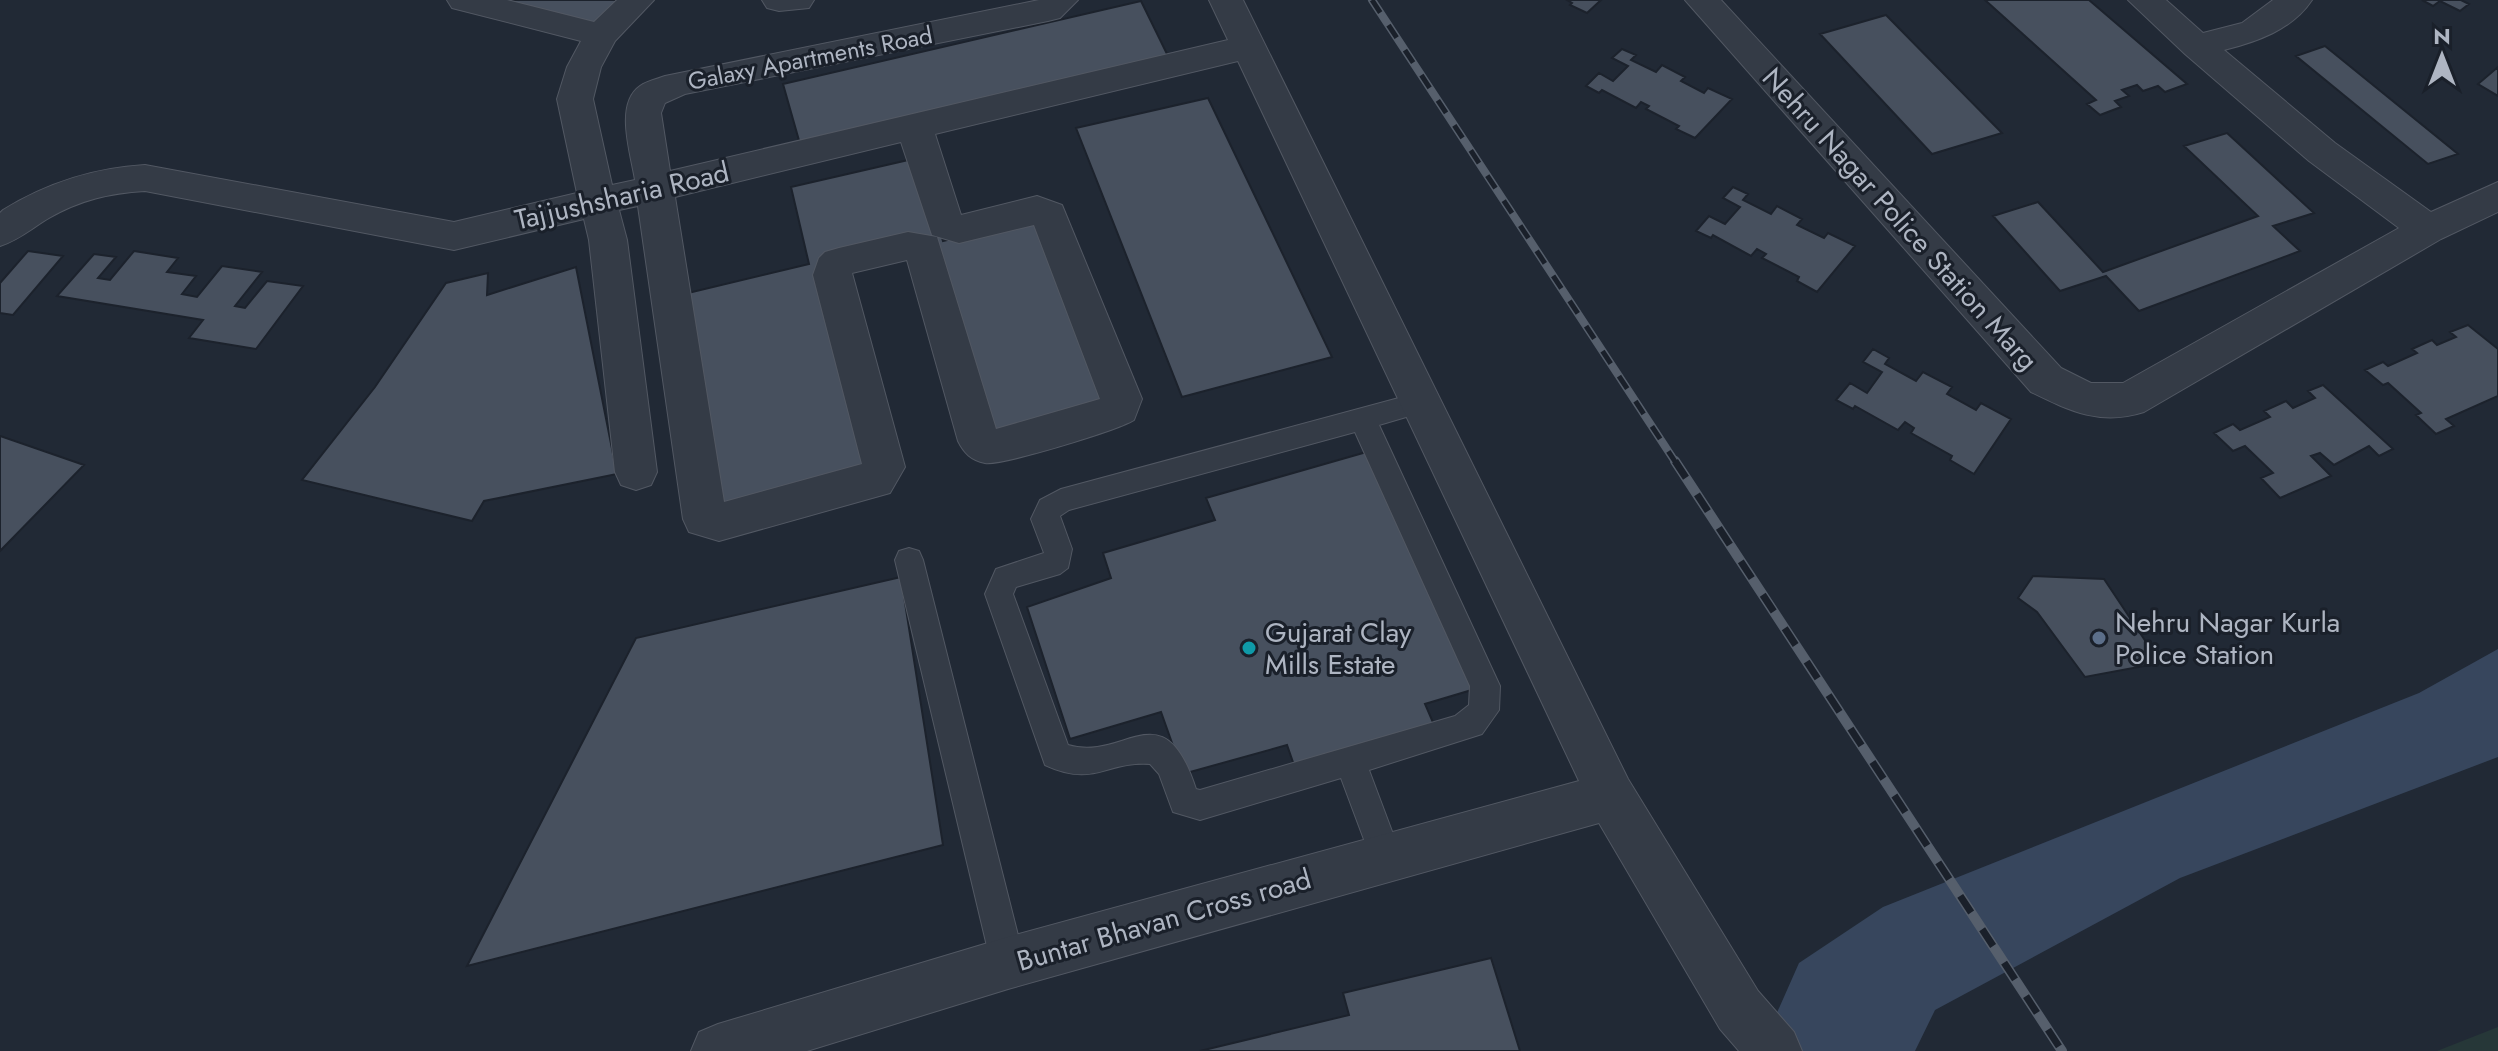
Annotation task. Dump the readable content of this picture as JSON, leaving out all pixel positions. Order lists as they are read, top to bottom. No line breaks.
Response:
{"streets":{"street":["Galaxy Apartments Road","Tajjushsharia Road","Nehru Nagar Police Station Marg","Buntar Bhavan Cross road"]},"crossings":[["Galaxy Apartments Road","Tajjushsharia Road"]],"places":["Nehru Nagar Kurla Police Station","Gujarat Clay Mills Estate"],"north":"top"}
